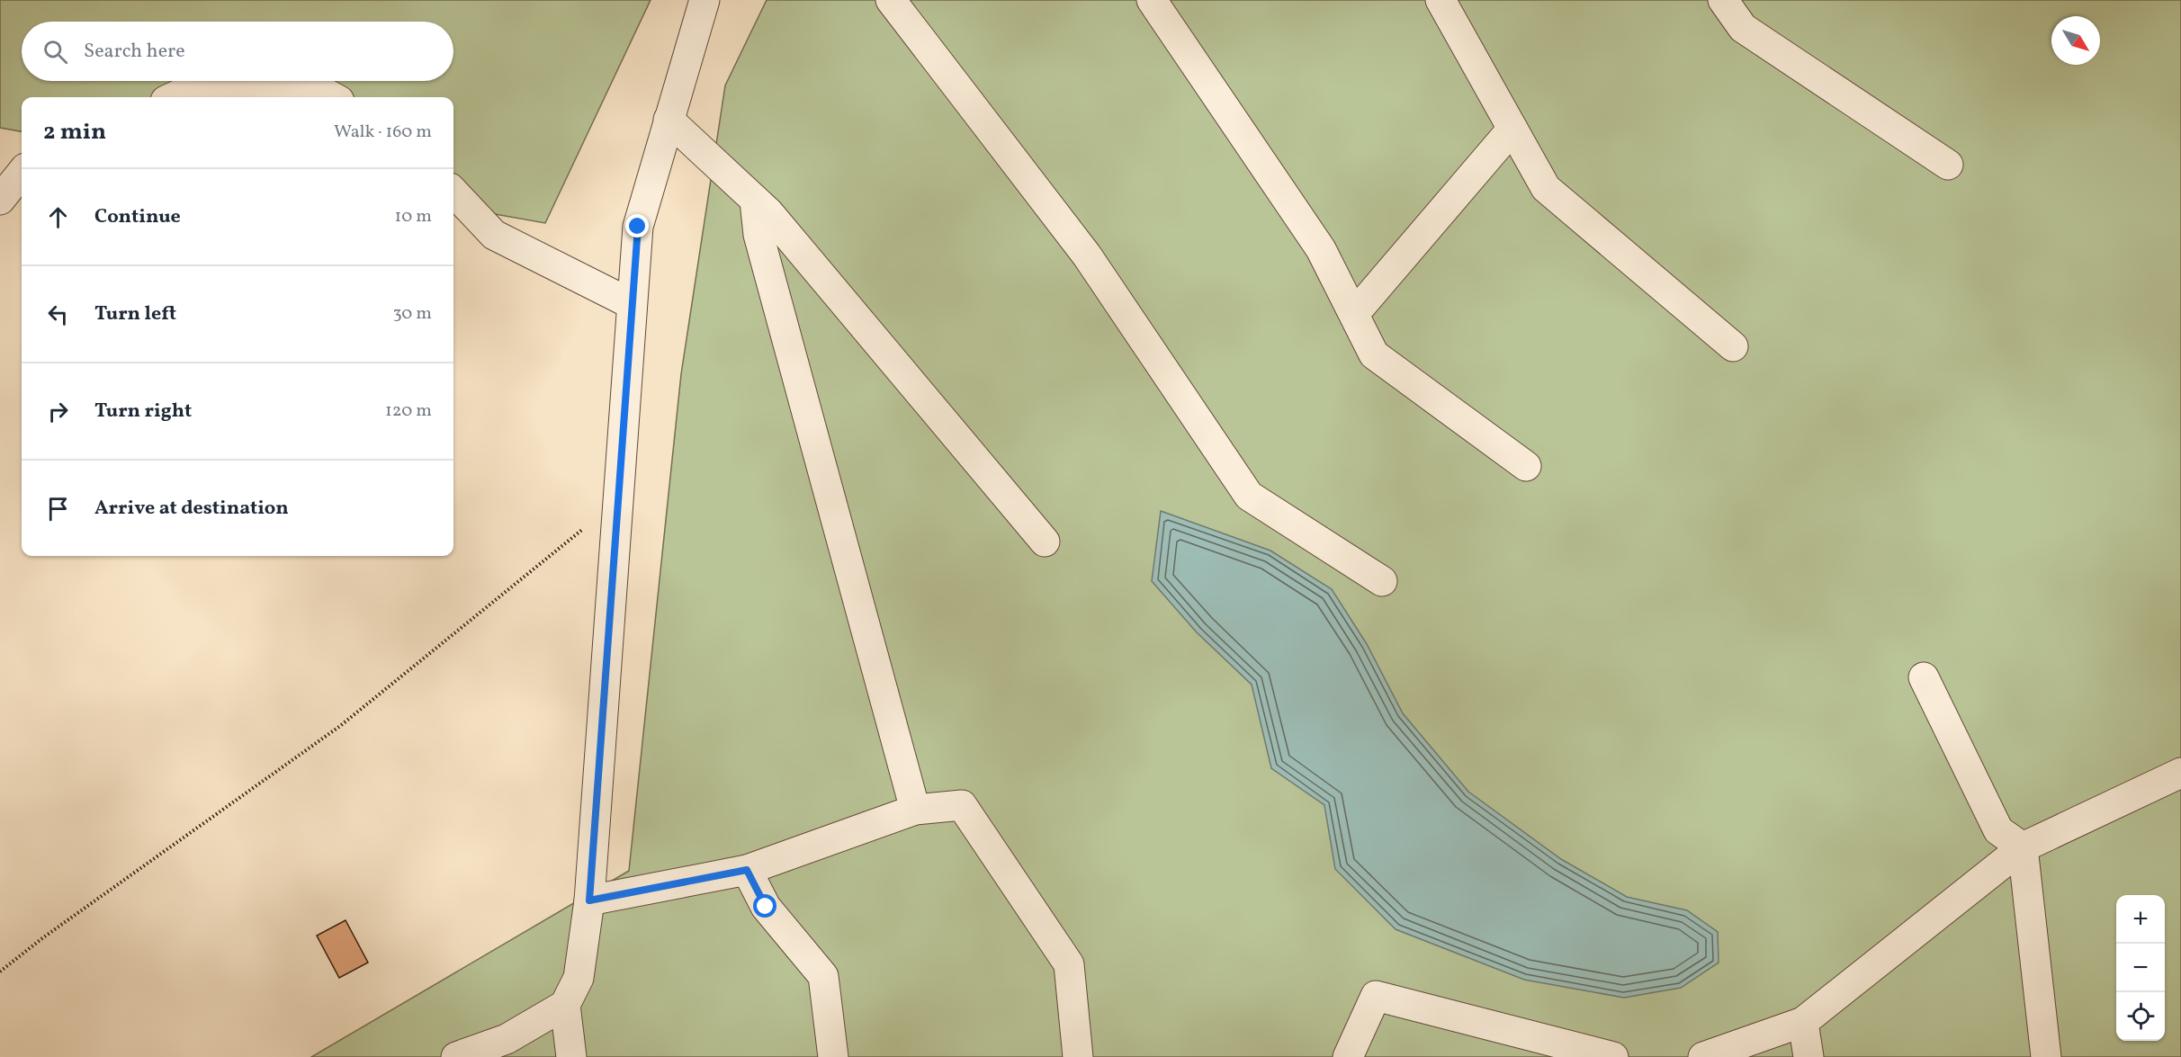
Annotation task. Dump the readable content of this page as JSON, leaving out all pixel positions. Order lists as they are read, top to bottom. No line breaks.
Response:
{"north":"bottom right","page":{"search":"Search here","heading":["2 min","Walk · 160 m"],"list":[["Continue","10 m"],["Turn left","30 m"],["Turn right","120 m"],"Arrive at destination"],"map_buttons":["+","−"]}}
